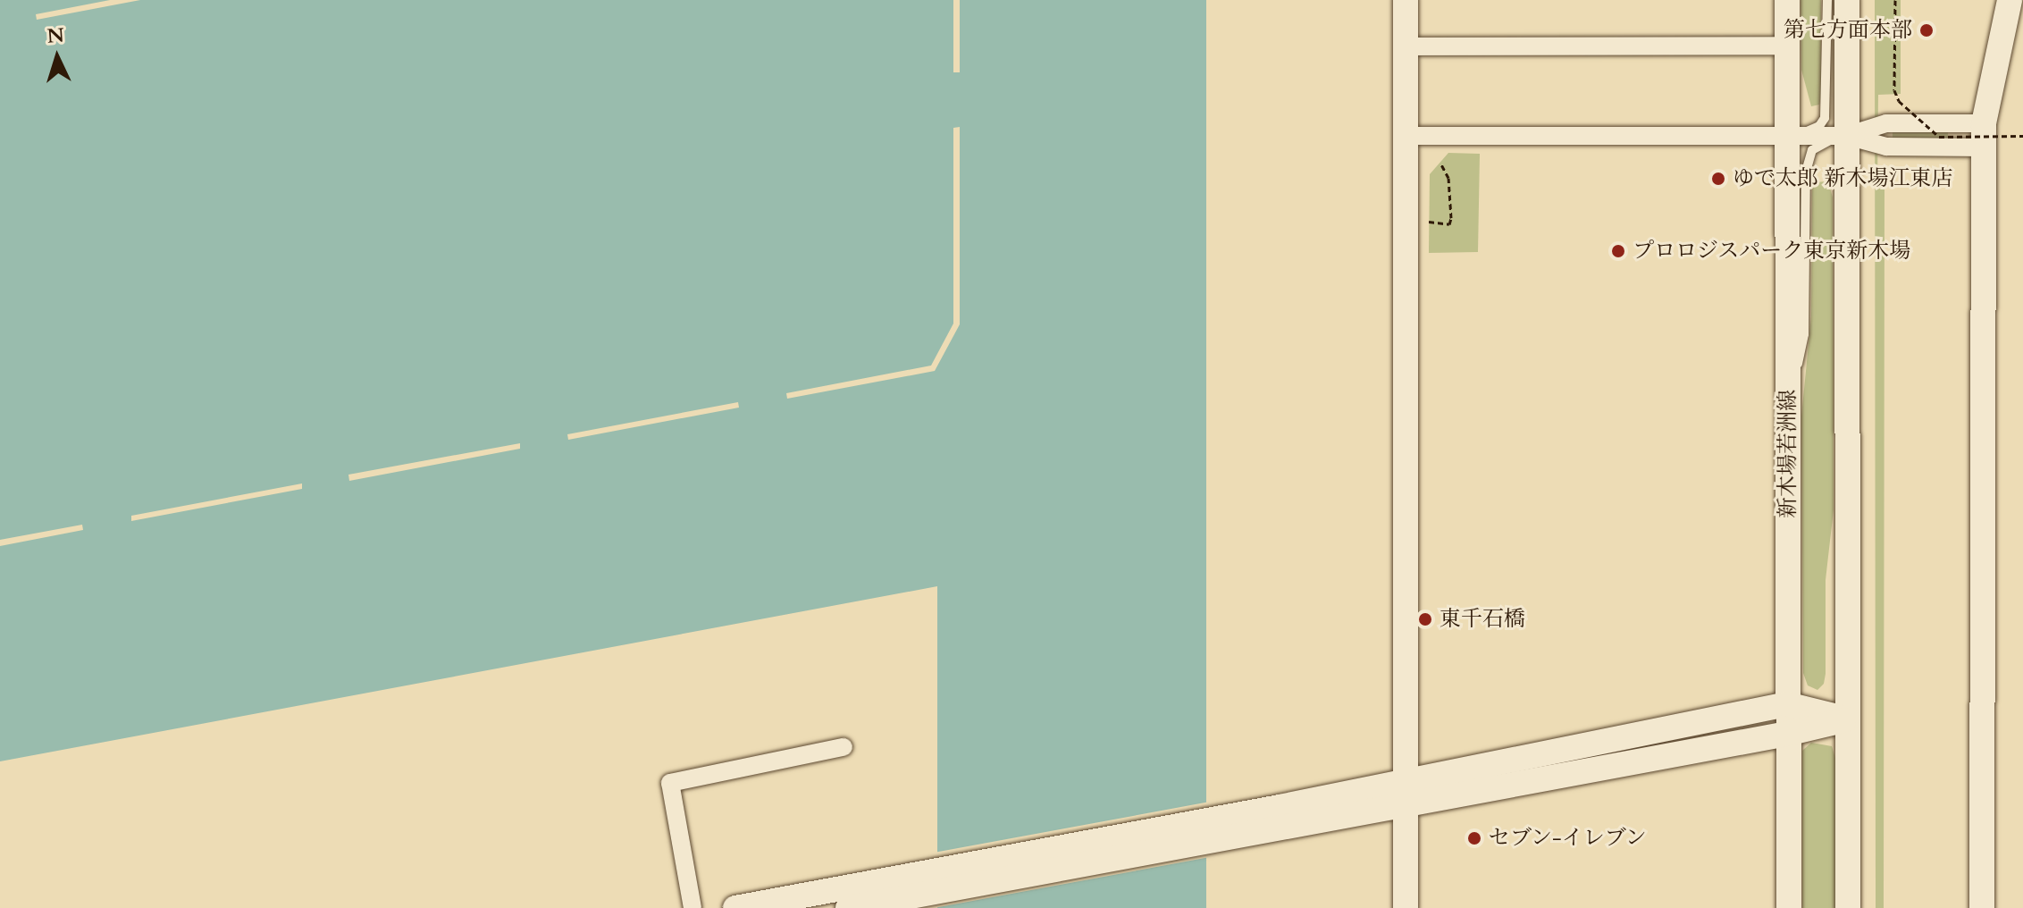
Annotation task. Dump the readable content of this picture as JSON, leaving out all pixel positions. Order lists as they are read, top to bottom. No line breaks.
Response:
{"streets":{"street":["新木場若洲線"]},"places":["第七方面本部","ゆで太郎 新木場江東店","プロロジスパーク東京新木場","東千石橋","セブン-イレブン"],"north":"top"}
